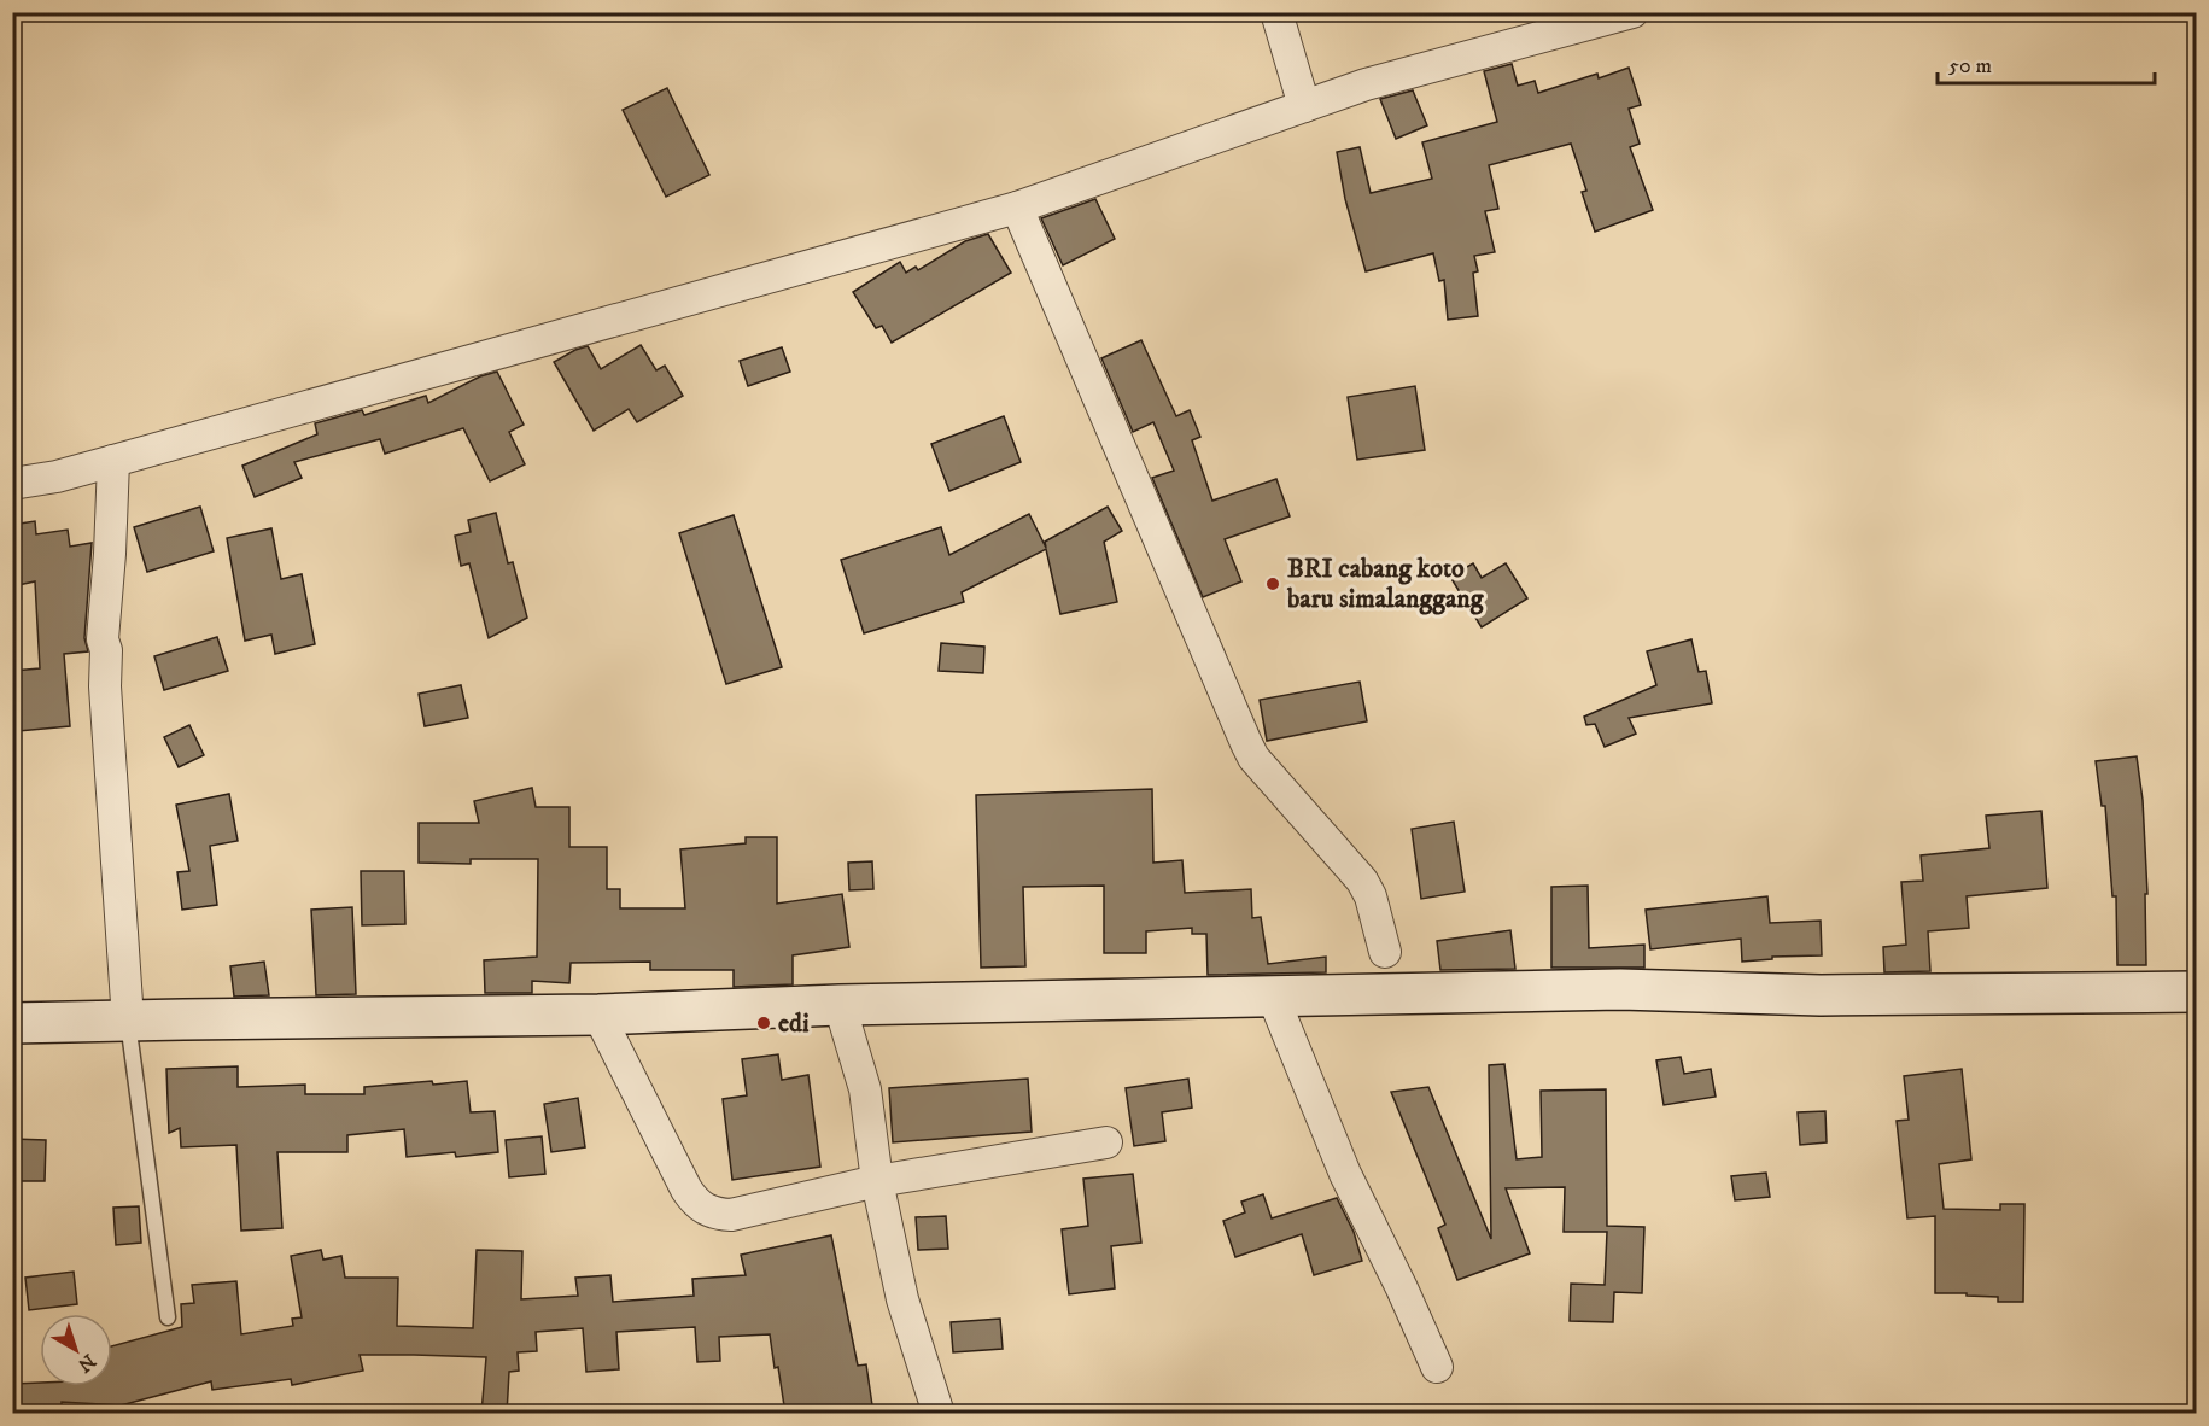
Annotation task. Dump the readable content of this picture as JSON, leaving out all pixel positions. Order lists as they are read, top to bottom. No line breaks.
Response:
{"places":["BRI cabang koto baru simalanggang","edi"],"scale_bar":"50 m","north":"bottom right"}
